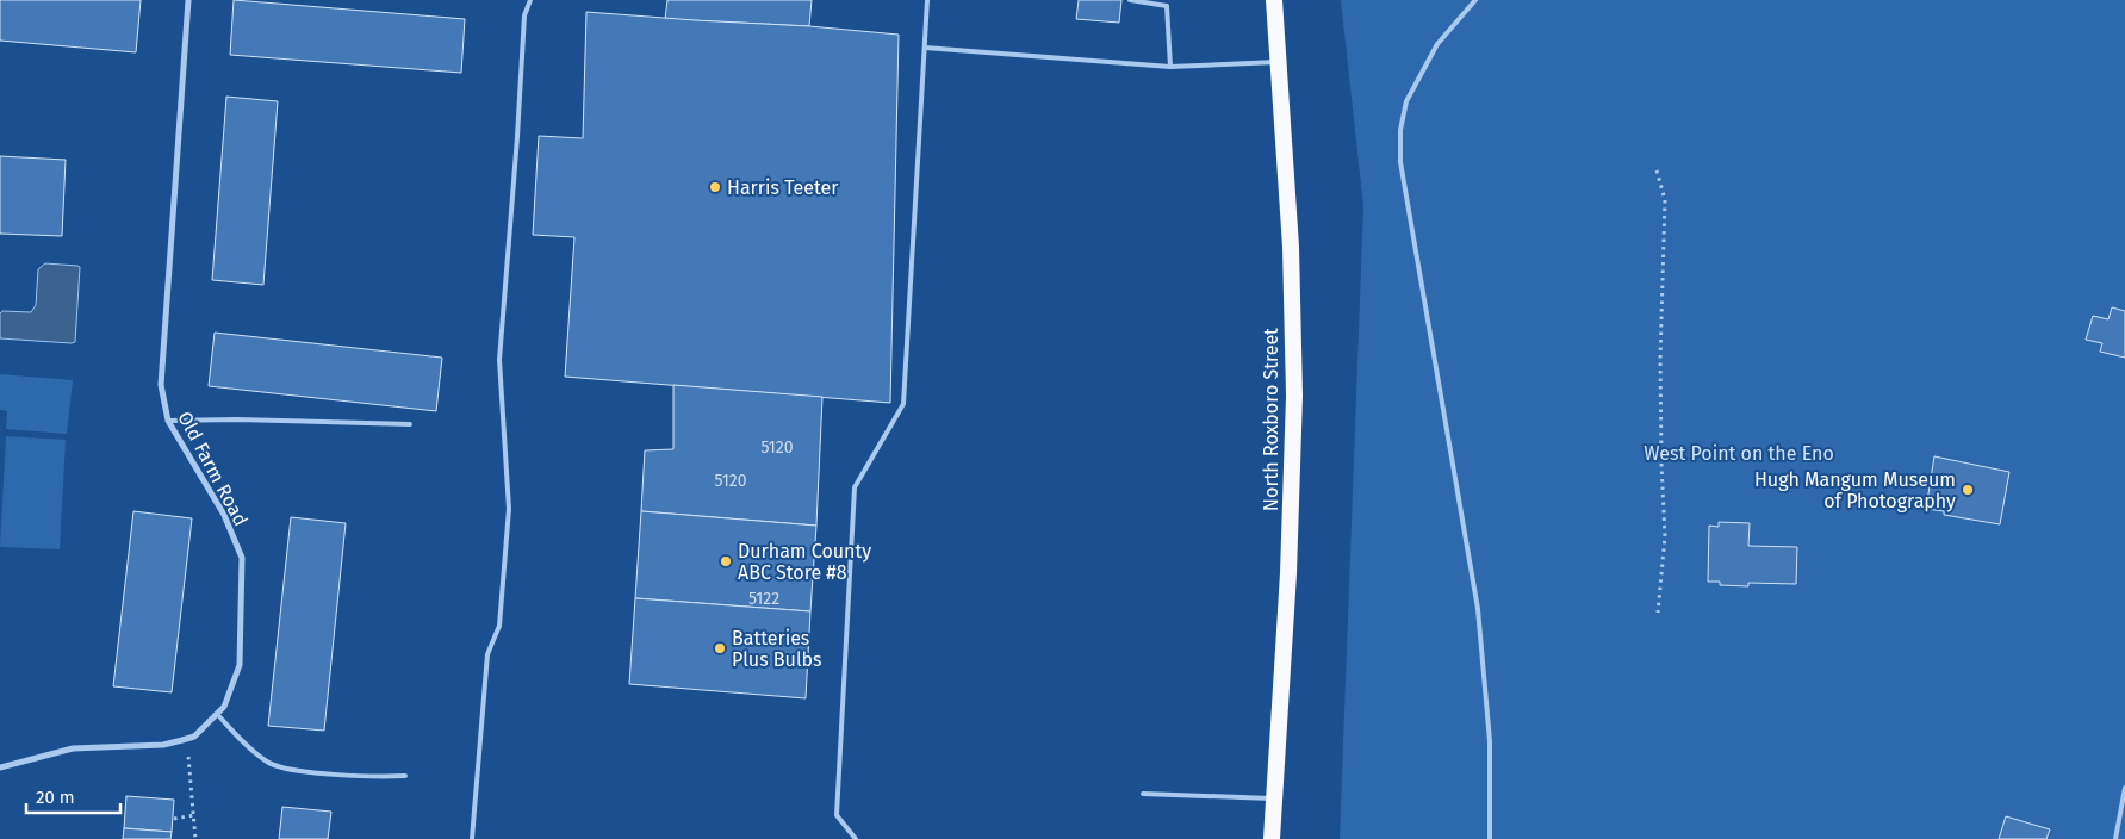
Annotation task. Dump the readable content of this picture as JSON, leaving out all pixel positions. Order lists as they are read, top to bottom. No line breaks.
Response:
{"streets":{"highway":["North Roxboro Street"],"street":["Old Farm Road"]},"parks":["West Point on the Eno"],"places":["Harris Teeter","Hugh Mangum Museum of Photography","Durham County ABC Store #8","Batteries Plus Bulbs"],"house_numbers":["5120","5120","5122"],"scale_bar":"20 m"}
